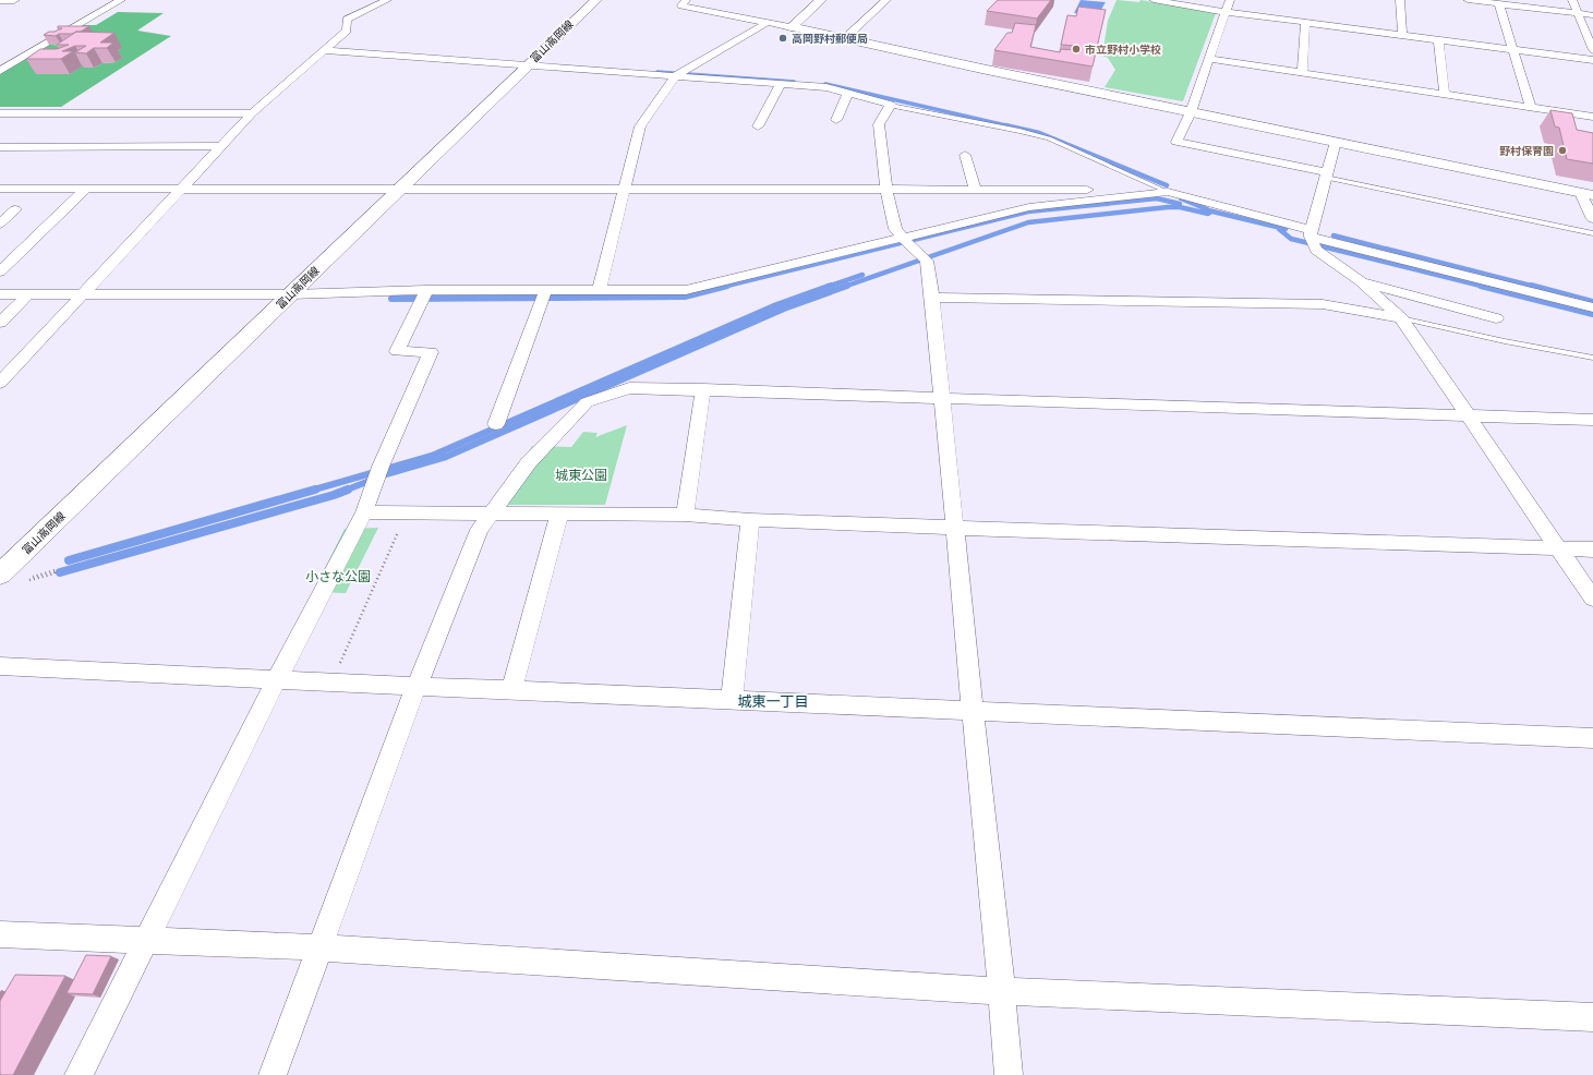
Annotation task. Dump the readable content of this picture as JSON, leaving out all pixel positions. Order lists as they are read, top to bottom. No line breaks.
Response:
{"streets":{"main road":["富山高岡線"]},"districts":["城東一丁目"],"parks":["城東公園","小さな公園"],"places":["高岡野村郵便局","市立野村小学校","野村保育園"]}
